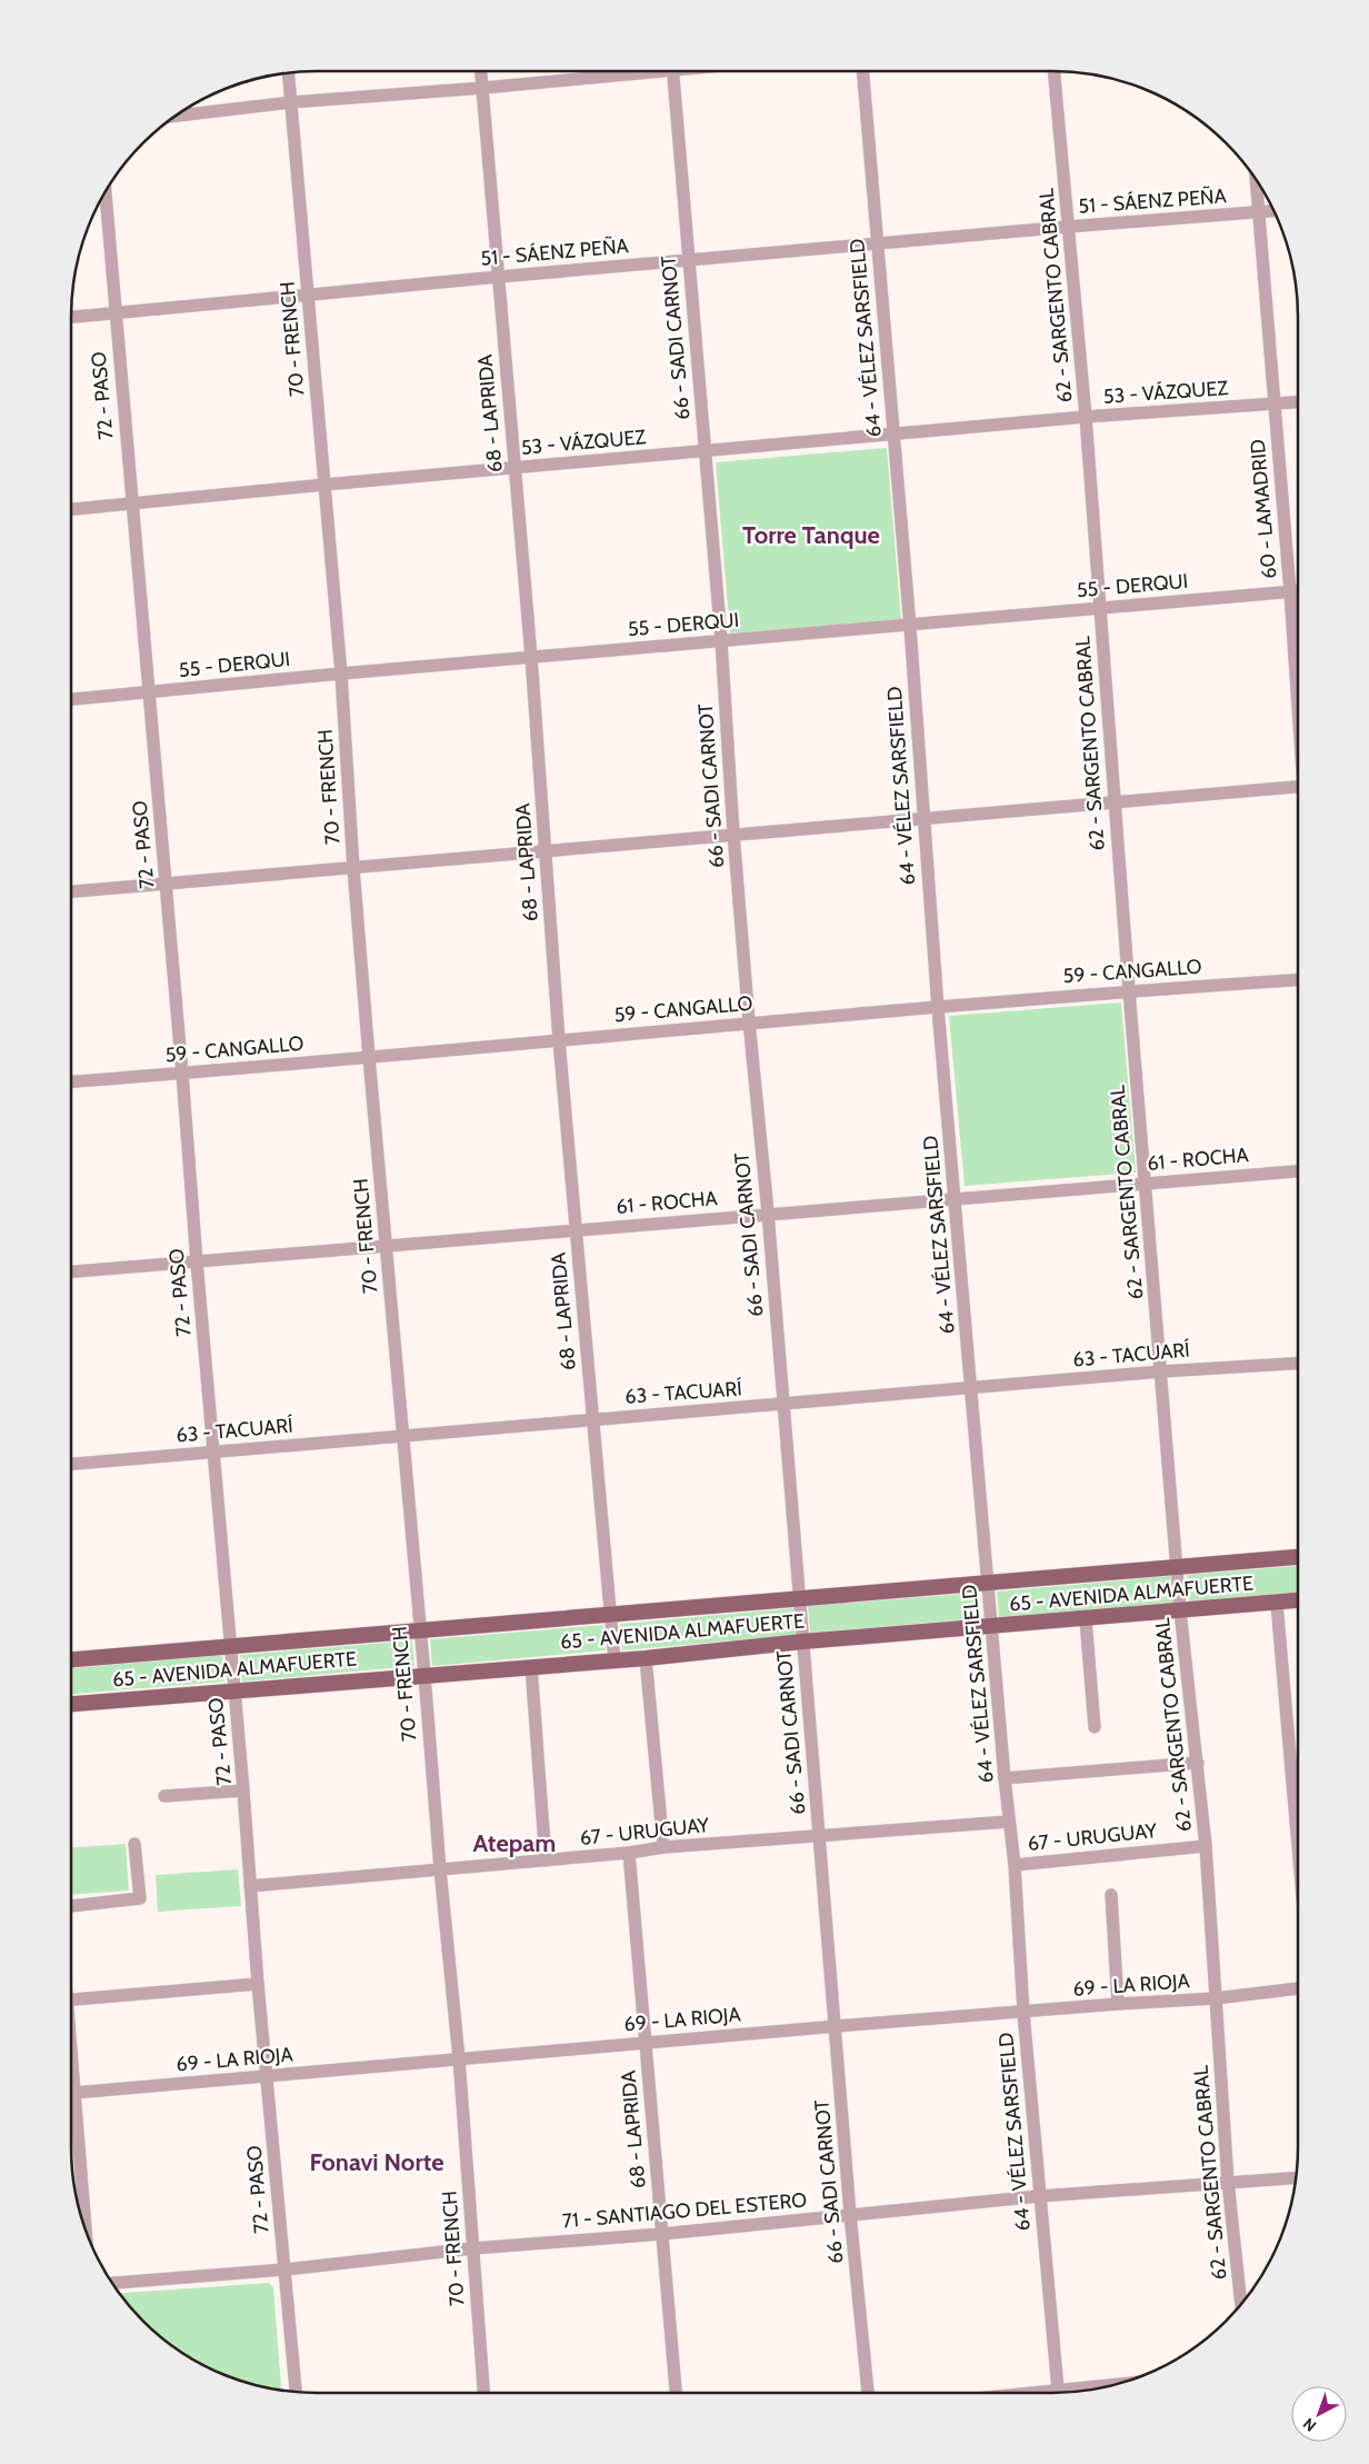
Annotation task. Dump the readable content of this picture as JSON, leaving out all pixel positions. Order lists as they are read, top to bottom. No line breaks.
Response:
{"streets":{"main road":["65 - AVENIDA ALMAFUERTE"],"street":["51 - SÁENZ PEÑA","62 - SARGENTO CABRAL","66 - SADI CARNOT","64 - VÉLEZ SARSFIELD","70 - FRENCH","53 - VÁZQUEZ","72 - PASO","68 - LAPRIDA","60 - LAMADRID","55 - DERQUI","59 - CANGALLO","61 - ROCHA","63 - TACUARÍ","67 - URUGUAY","69 - LA RIOJA","71 - SANTIAGO DEL ESTERO"]},"crossings":[["51 - SÁENZ PEÑA","62 - SARGENTO CABRAL"],["51 - SÁENZ PEÑA","66 - SADI CARNOT"],["51 - SÁENZ PEÑA","64 - VÉLEZ SARSFIELD"],["51 - SÁENZ PEÑA","70 - FRENCH"],["51 - SÁENZ PEÑA","72 - PASO"],["51 - SÁENZ PEÑA","68 - LAPRIDA"],["51 - SÁENZ PEÑA","60 - LAMADRID"],["62 - SARGENTO CABRAL","53 - VÁZQUEZ"],["62 - SARGENTO CABRAL","55 - DERQUI"],["62 - SARGENTO CABRAL","59 - CANGALLO"],["62 - SARGENTO CABRAL","61 - ROCHA"],["62 - SARGENTO CABRAL","63 - TACUARÍ"],["62 - SARGENTO CABRAL","65 - AVENIDA ALMAFUERTE"],["62 - SARGENTO CABRAL","67 - URUGUAY"],["62 - SARGENTO CABRAL","69 - LA RIOJA"],["62 - SARGENTO CABRAL","71 - SANTIAGO DEL ESTERO"],["66 - SADI CARNOT","53 - VÁZQUEZ"],["66 - SADI CARNOT","55 - DERQUI"],["66 - SADI CARNOT","59 - CANGALLO"],["66 - SADI CARNOT","61 - ROCHA"],["66 - SADI CARNOT","63 - TACUARÍ"],["66 - SADI CARNOT","65 - AVENIDA ALMAFUERTE"],["66 - SADI CARNOT","67 - URUGUAY"],["66 - SADI CARNOT","69 - LA RIOJA"],["66 - SADI CARNOT","71 - SANTIAGO DEL ESTERO"],["64 - VÉLEZ SARSFIELD","53 - VÁZQUEZ"],["64 - VÉLEZ SARSFIELD","55 - DERQUI"],["64 - VÉLEZ SARSFIELD","59 - CANGALLO"],["64 - VÉLEZ SARSFIELD","61 - ROCHA"],["64 - VÉLEZ SARSFIELD","63 - TACUARÍ"],["64 - VÉLEZ SARSFIELD","65 - AVENIDA ALMAFUERTE"],["64 - VÉLEZ SARSFIELD","67 - URUGUAY"],["64 - VÉLEZ SARSFIELD","69 - LA RIOJA"],["64 - VÉLEZ SARSFIELD","71 - SANTIAGO DEL ESTERO"],["70 - FRENCH","53 - VÁZQUEZ"],["70 - FRENCH","55 - DERQUI"],["70 - FRENCH","59 - CANGALLO"],["70 - FRENCH","61 - ROCHA"],["70 - FRENCH","63 - TACUARÍ"],["70 - FRENCH","65 - AVENIDA ALMAFUERTE"],["70 - FRENCH","67 - URUGUAY"],["70 - FRENCH","69 - LA RIOJA"],["70 - FRENCH","71 - SANTIAGO DEL ESTERO"],["53 - VÁZQUEZ","72 - PASO"],["53 - VÁZQUEZ","68 - LAPRIDA"],["53 - VÁZQUEZ","60 - LAMADRID"],["72 - PASO","55 - DERQUI"],["72 - PASO","59 - CANGALLO"],["72 - PASO","61 - ROCHA"],["72 - PASO","63 - TACUARÍ"],["72 - PASO","65 - AVENIDA ALMAFUERTE"],["72 - PASO","67 - URUGUAY"],["72 - PASO","69 - LA RIOJA"],["72 - PASO","71 - SANTIAGO DEL ESTERO"],["68 - LAPRIDA","55 - DERQUI"],["68 - LAPRIDA","59 - CANGALLO"],["68 - LAPRIDA","61 - ROCHA"],["68 - LAPRIDA","63 - TACUARÍ"],["68 - LAPRIDA","65 - AVENIDA ALMAFUERTE"],["68 - LAPRIDA","67 - URUGUAY"],["68 - LAPRIDA","69 - LA RIOJA"],["68 - LAPRIDA","71 - SANTIAGO DEL ESTERO"],["60 - LAMADRID","55 - DERQUI"]],"districts":["Torre Tanque","Atepam","Fonavi Norte"],"north":"bottom left"}
